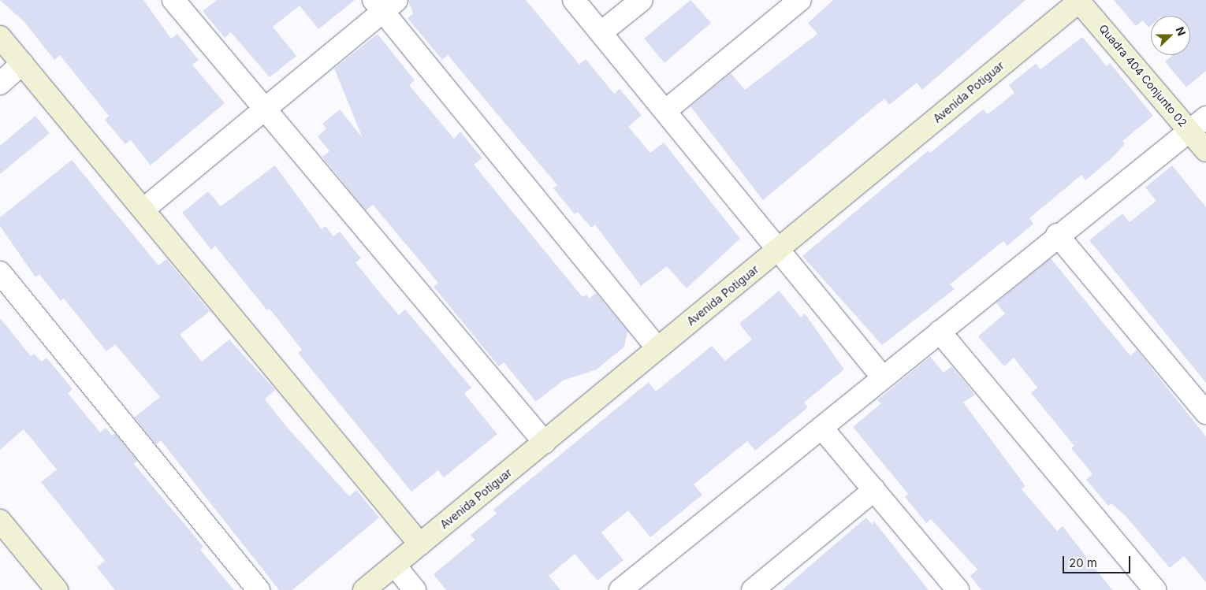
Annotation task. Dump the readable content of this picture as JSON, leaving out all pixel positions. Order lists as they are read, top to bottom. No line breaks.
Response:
{"streets":{"street":["Quadra 404 Conjunto 02","Avenida Potiguar"]},"crossings":[["Quadra 404 Conjunto 02","Avenida Potiguar"]],"scale_bar":"20 m","north":"right"}
